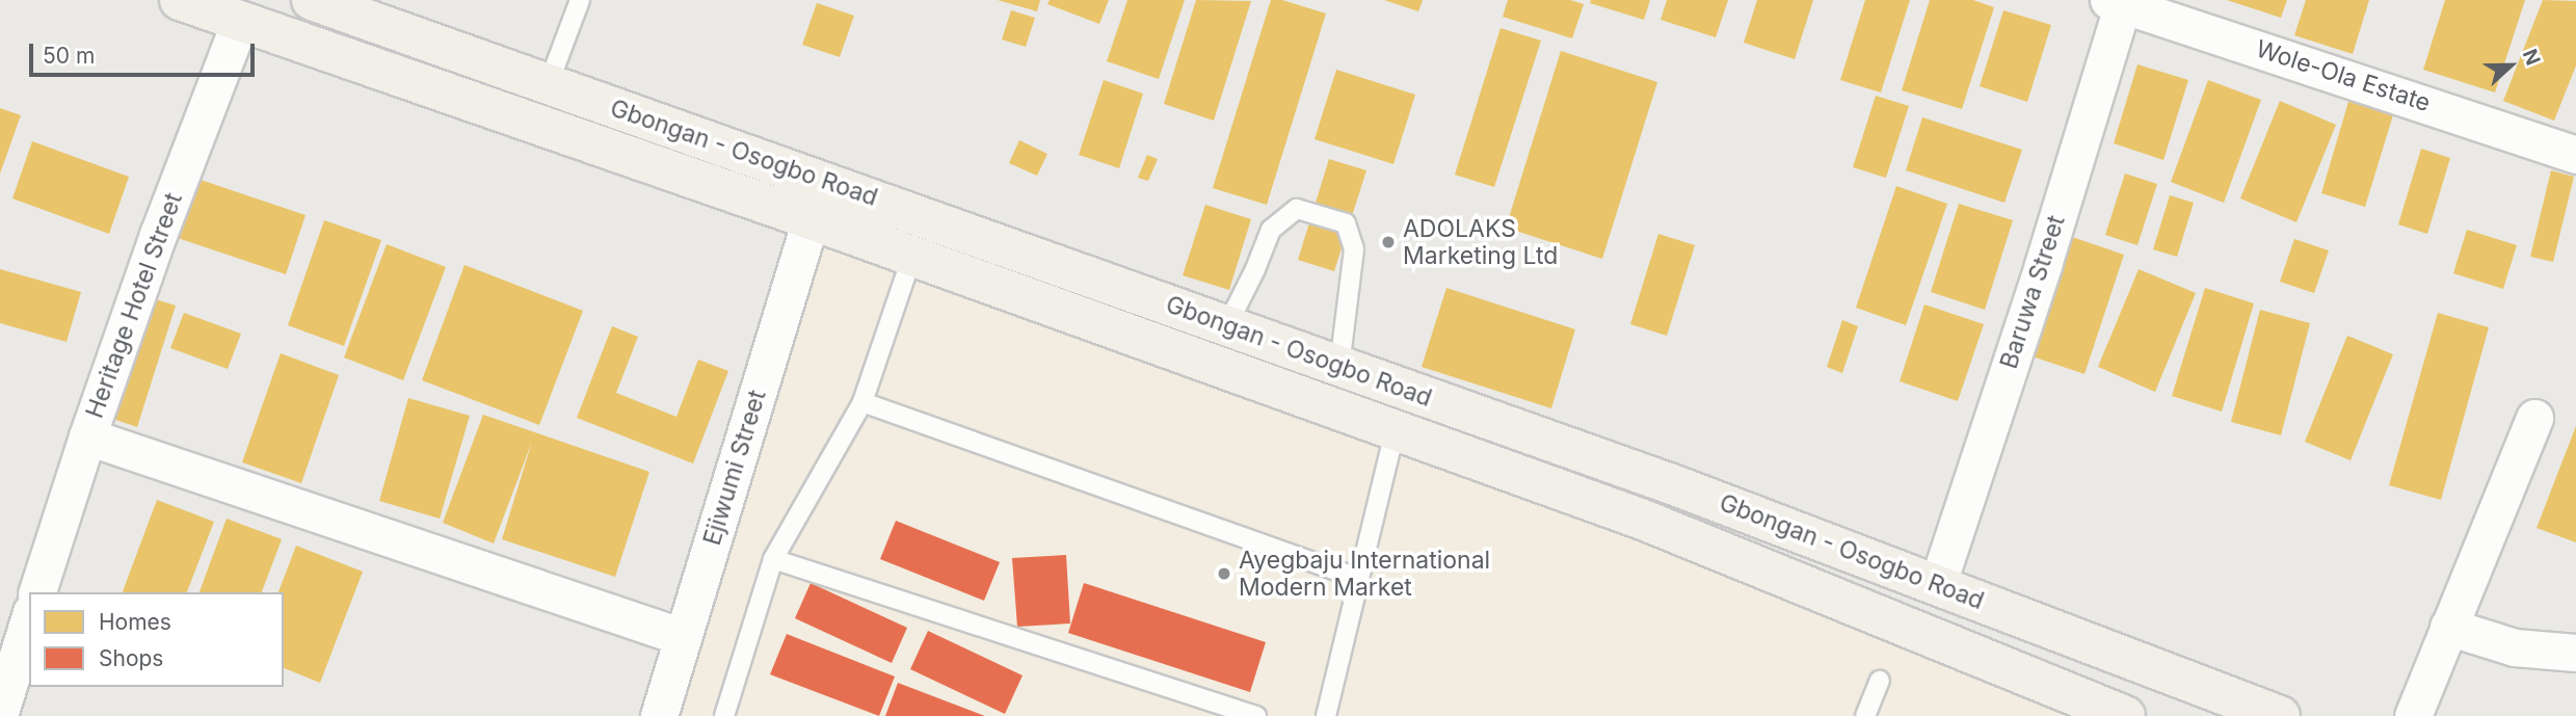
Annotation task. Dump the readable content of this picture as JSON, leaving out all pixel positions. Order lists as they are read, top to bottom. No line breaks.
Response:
{"streets":{"main road":["Gbongan - Osogbo Road"],"street":["Wole-Ola Estate","Baruwa Street","Heritage Hotel Street","Ejiwumi Street"]},"crossings":[["Wole-Ola Estate","Baruwa Street"],["Gbongan - Osogbo Road","Baruwa Street"],["Gbongan - Osogbo Road","Heritage Hotel Street"],["Gbongan - Osogbo Road","Ejiwumi Street"]],"places":["ADOLAKS Marketing Ltd","Ayegbaju International Modern Market"],"legend":["Homes","Shops"],"scale_bar":"50 m","north":"right"}
